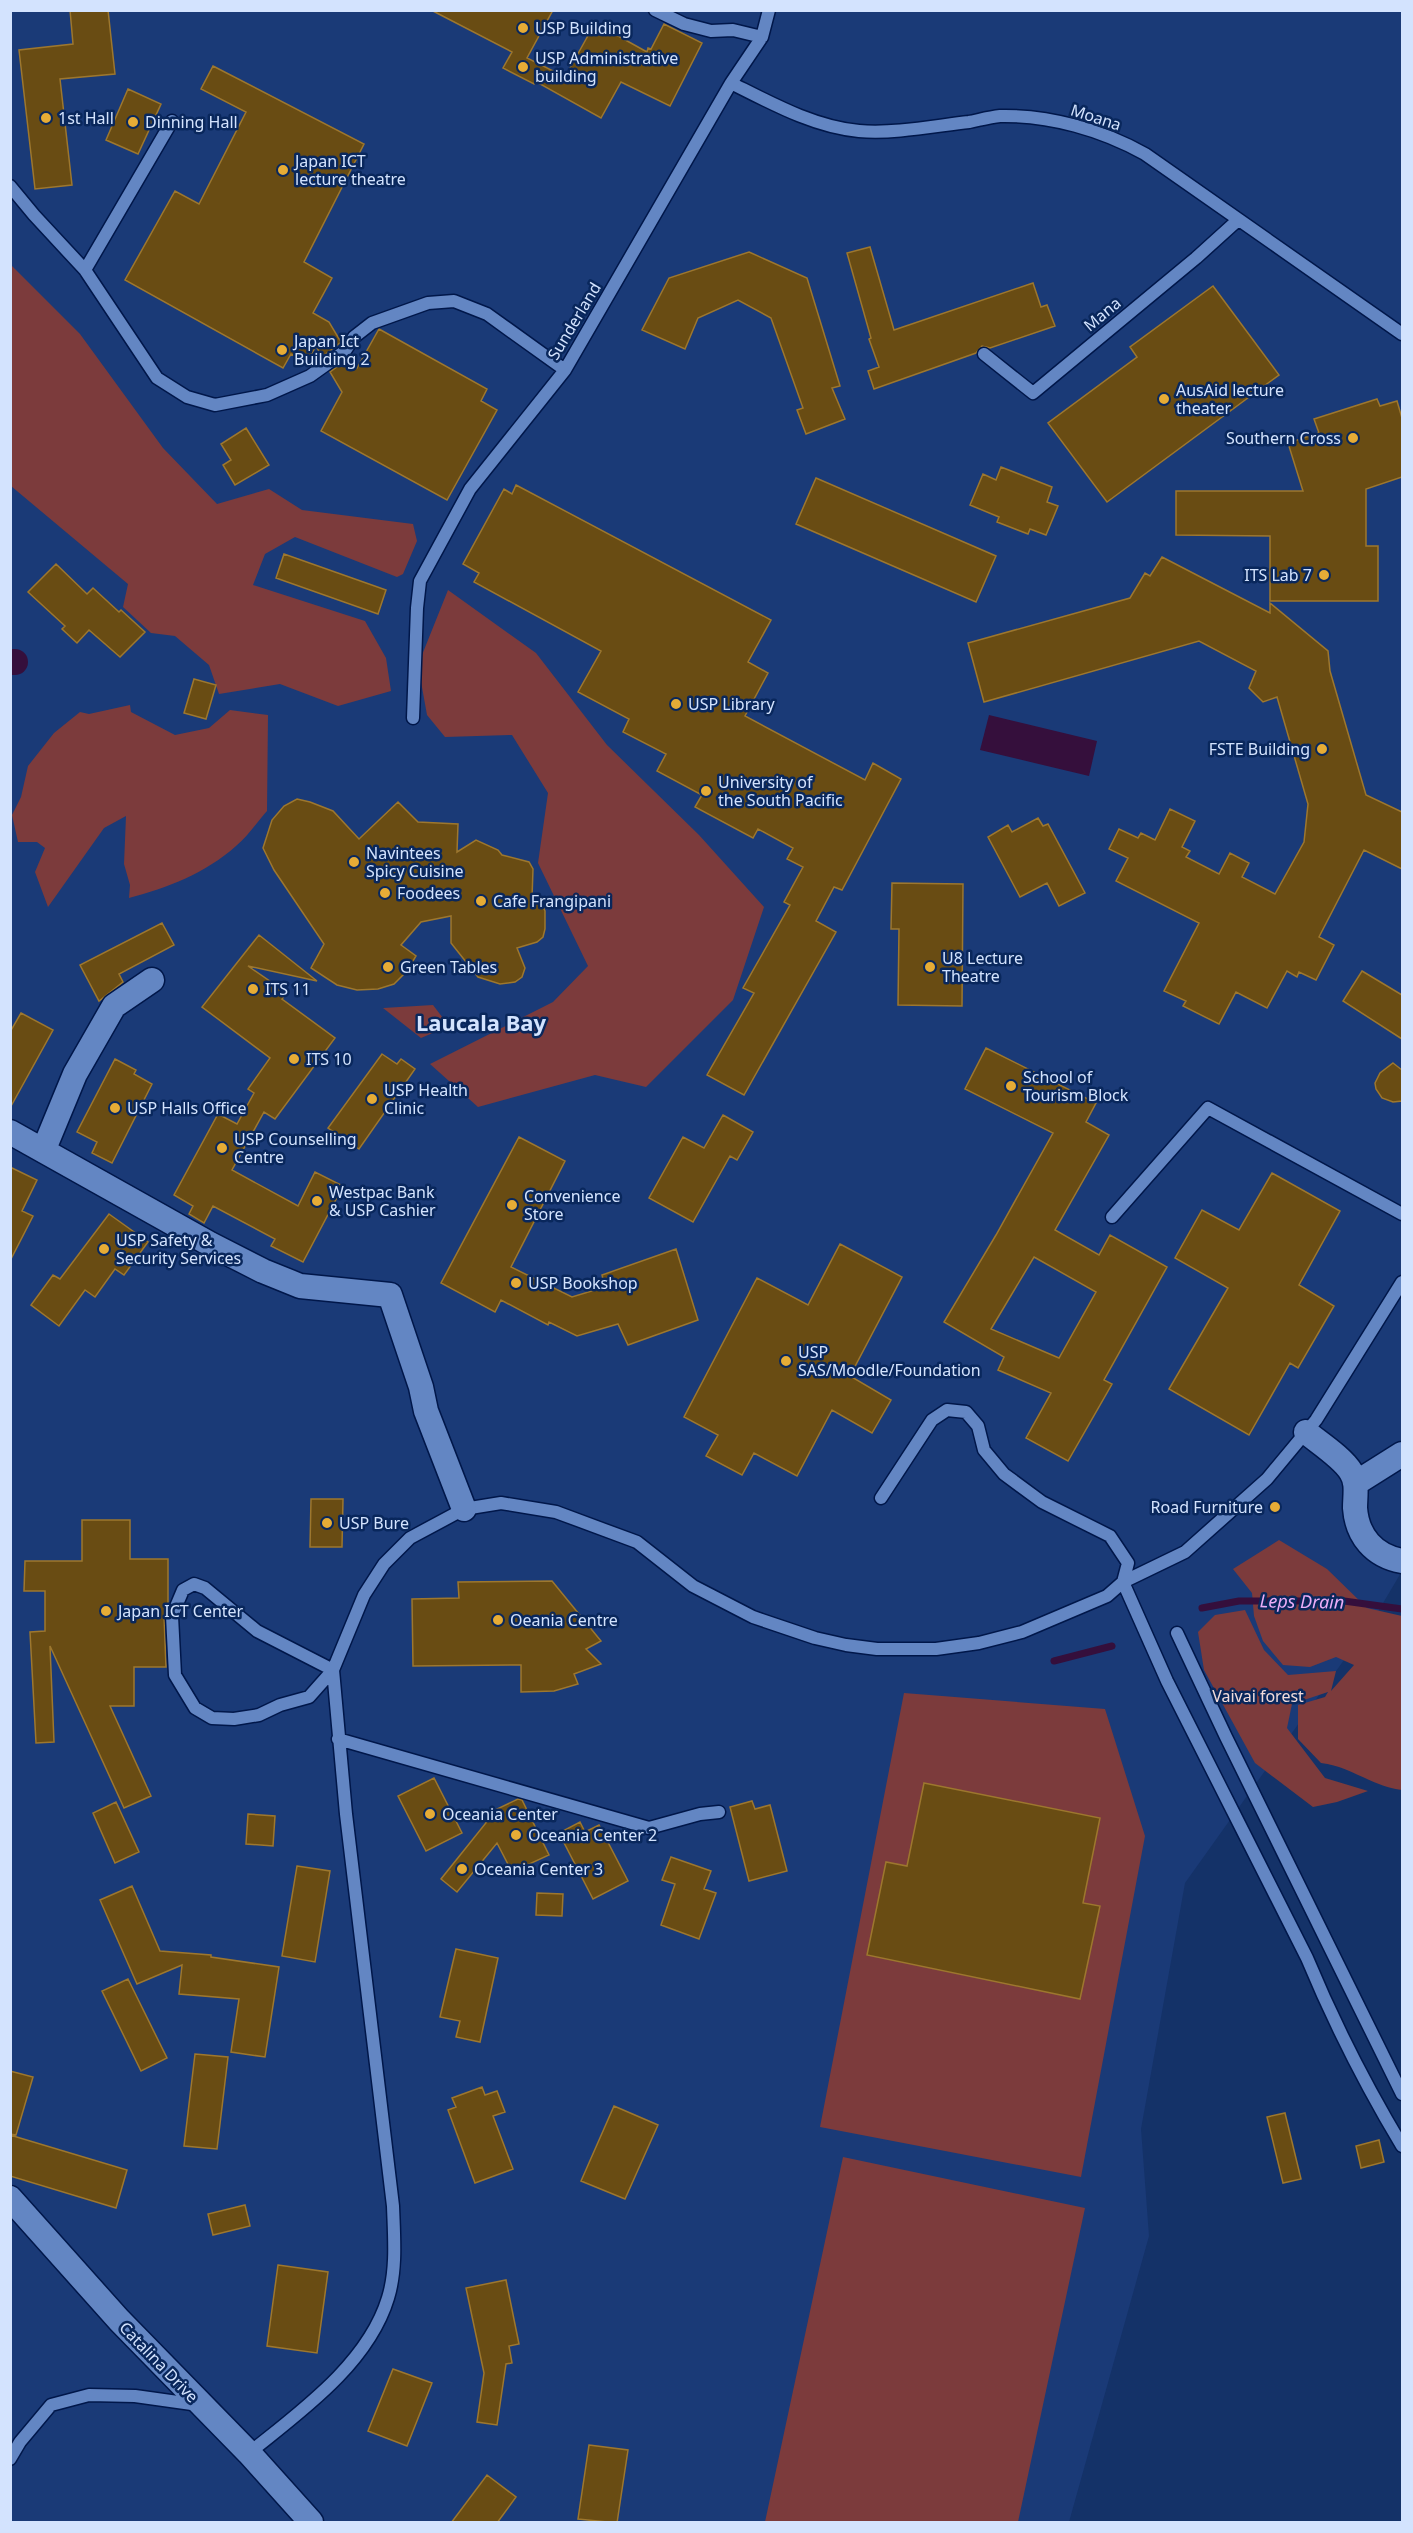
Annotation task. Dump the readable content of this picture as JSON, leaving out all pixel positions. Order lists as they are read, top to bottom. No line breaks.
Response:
{"streets":{"street":["Catalina Drive"],"lane":["Moana","Mana","Sunderland"]},"crossings":[["Moana","Mana"],["Moana","Sunderland"]],"districts":["Laucala Bay"],"water":["Leps Drain"],"parks":["Vaivai forest"],"places":["USP Building","USP Administrative building","1st Hall","Dinning Hall","Japan ICT lecture theatre","Japan Ict Building 2","AusAid lecture theater","Southern Cross","ITS Lab 7","USP Library","FSTE Building","University of the South Pacific","Navintees Spicy Cuisine","Foodees","Cafe Frangipani","Green Tables","U8 Lecture Theatre","ITS 11","ITS 10","School of Tourism Block","USP Health Clinic","USP Halls Office","USP Counselling Centre","Westpac Bank & USP Cashier","Convenience Store","USP Safety & Security Services","USP Bookshop","USP SAS/Moodle/Foundation","Road Furniture","USP Bure","Japan ICT Center","Oeania Centre","Oceania Center","Oceania Center 2","Oceania Center 3"]}
